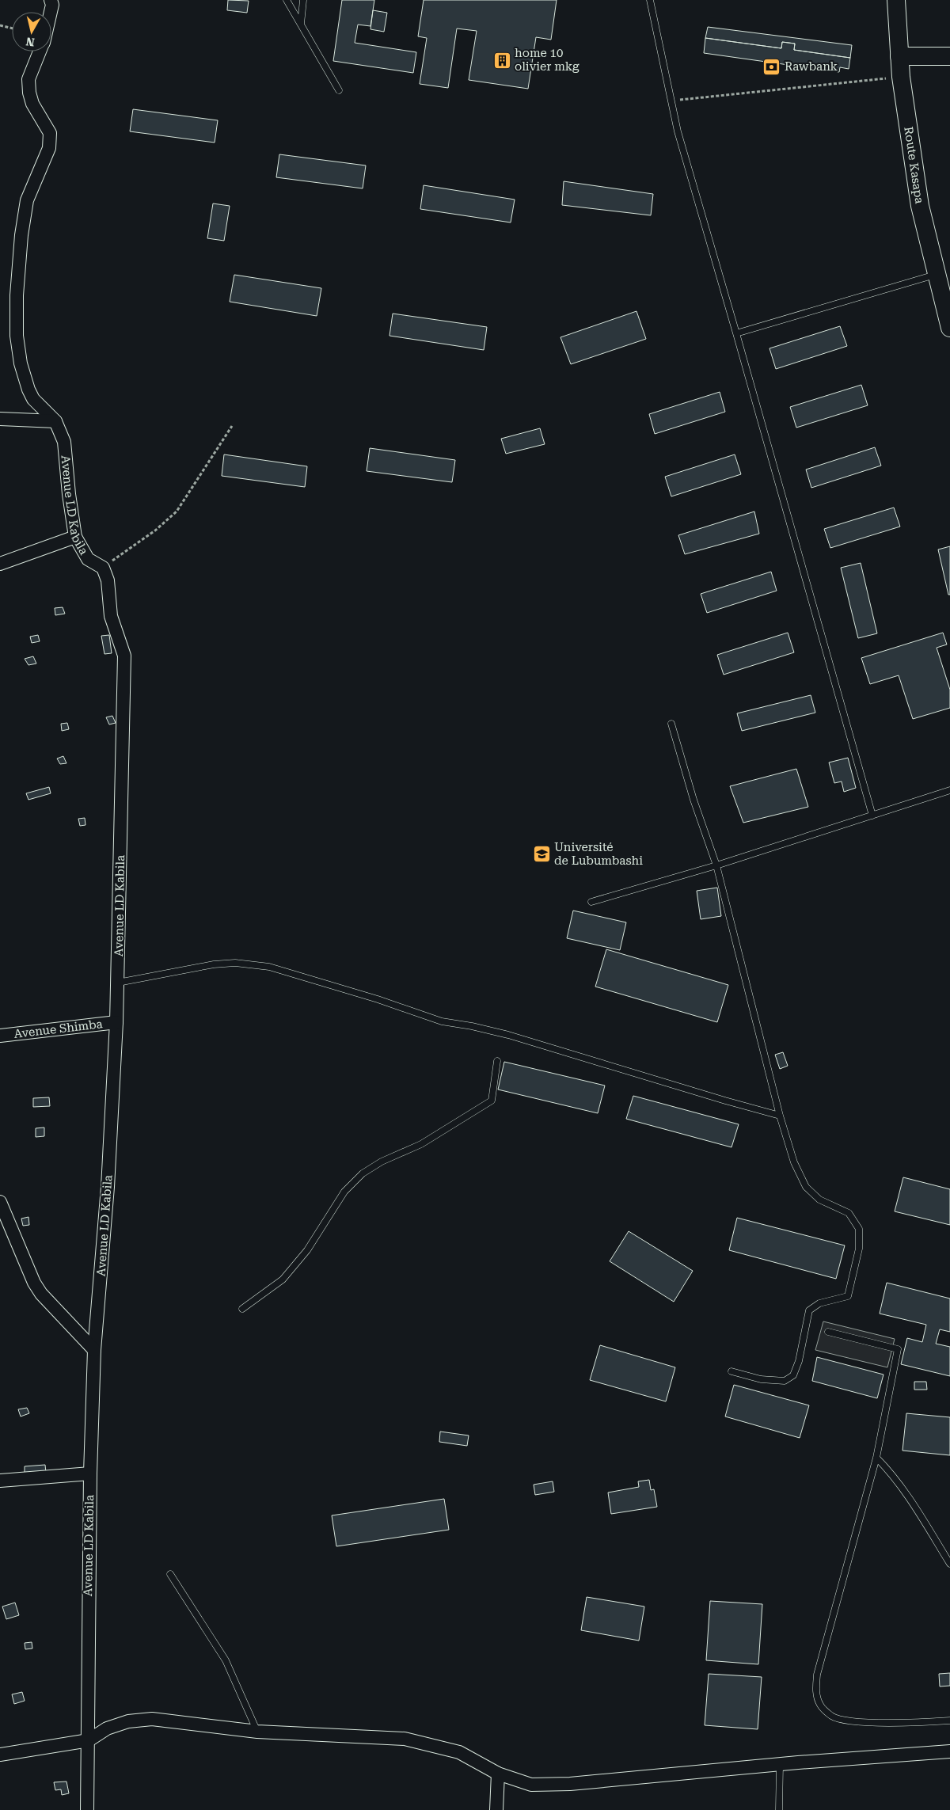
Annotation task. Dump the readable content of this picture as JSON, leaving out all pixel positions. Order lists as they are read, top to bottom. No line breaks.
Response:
{"streets":{"main road":["Route Kasapa"],"street":["Avenue LD Kabila","Avenue Shimba"]},"crossings":[["Avenue LD Kabila","Avenue Shimba"]],"places":{"building":["home 10 olivier mkg"],"bank":["Rawbank"],"school or university":["Université de Lubumbashi"]},"north":"bottom"}
